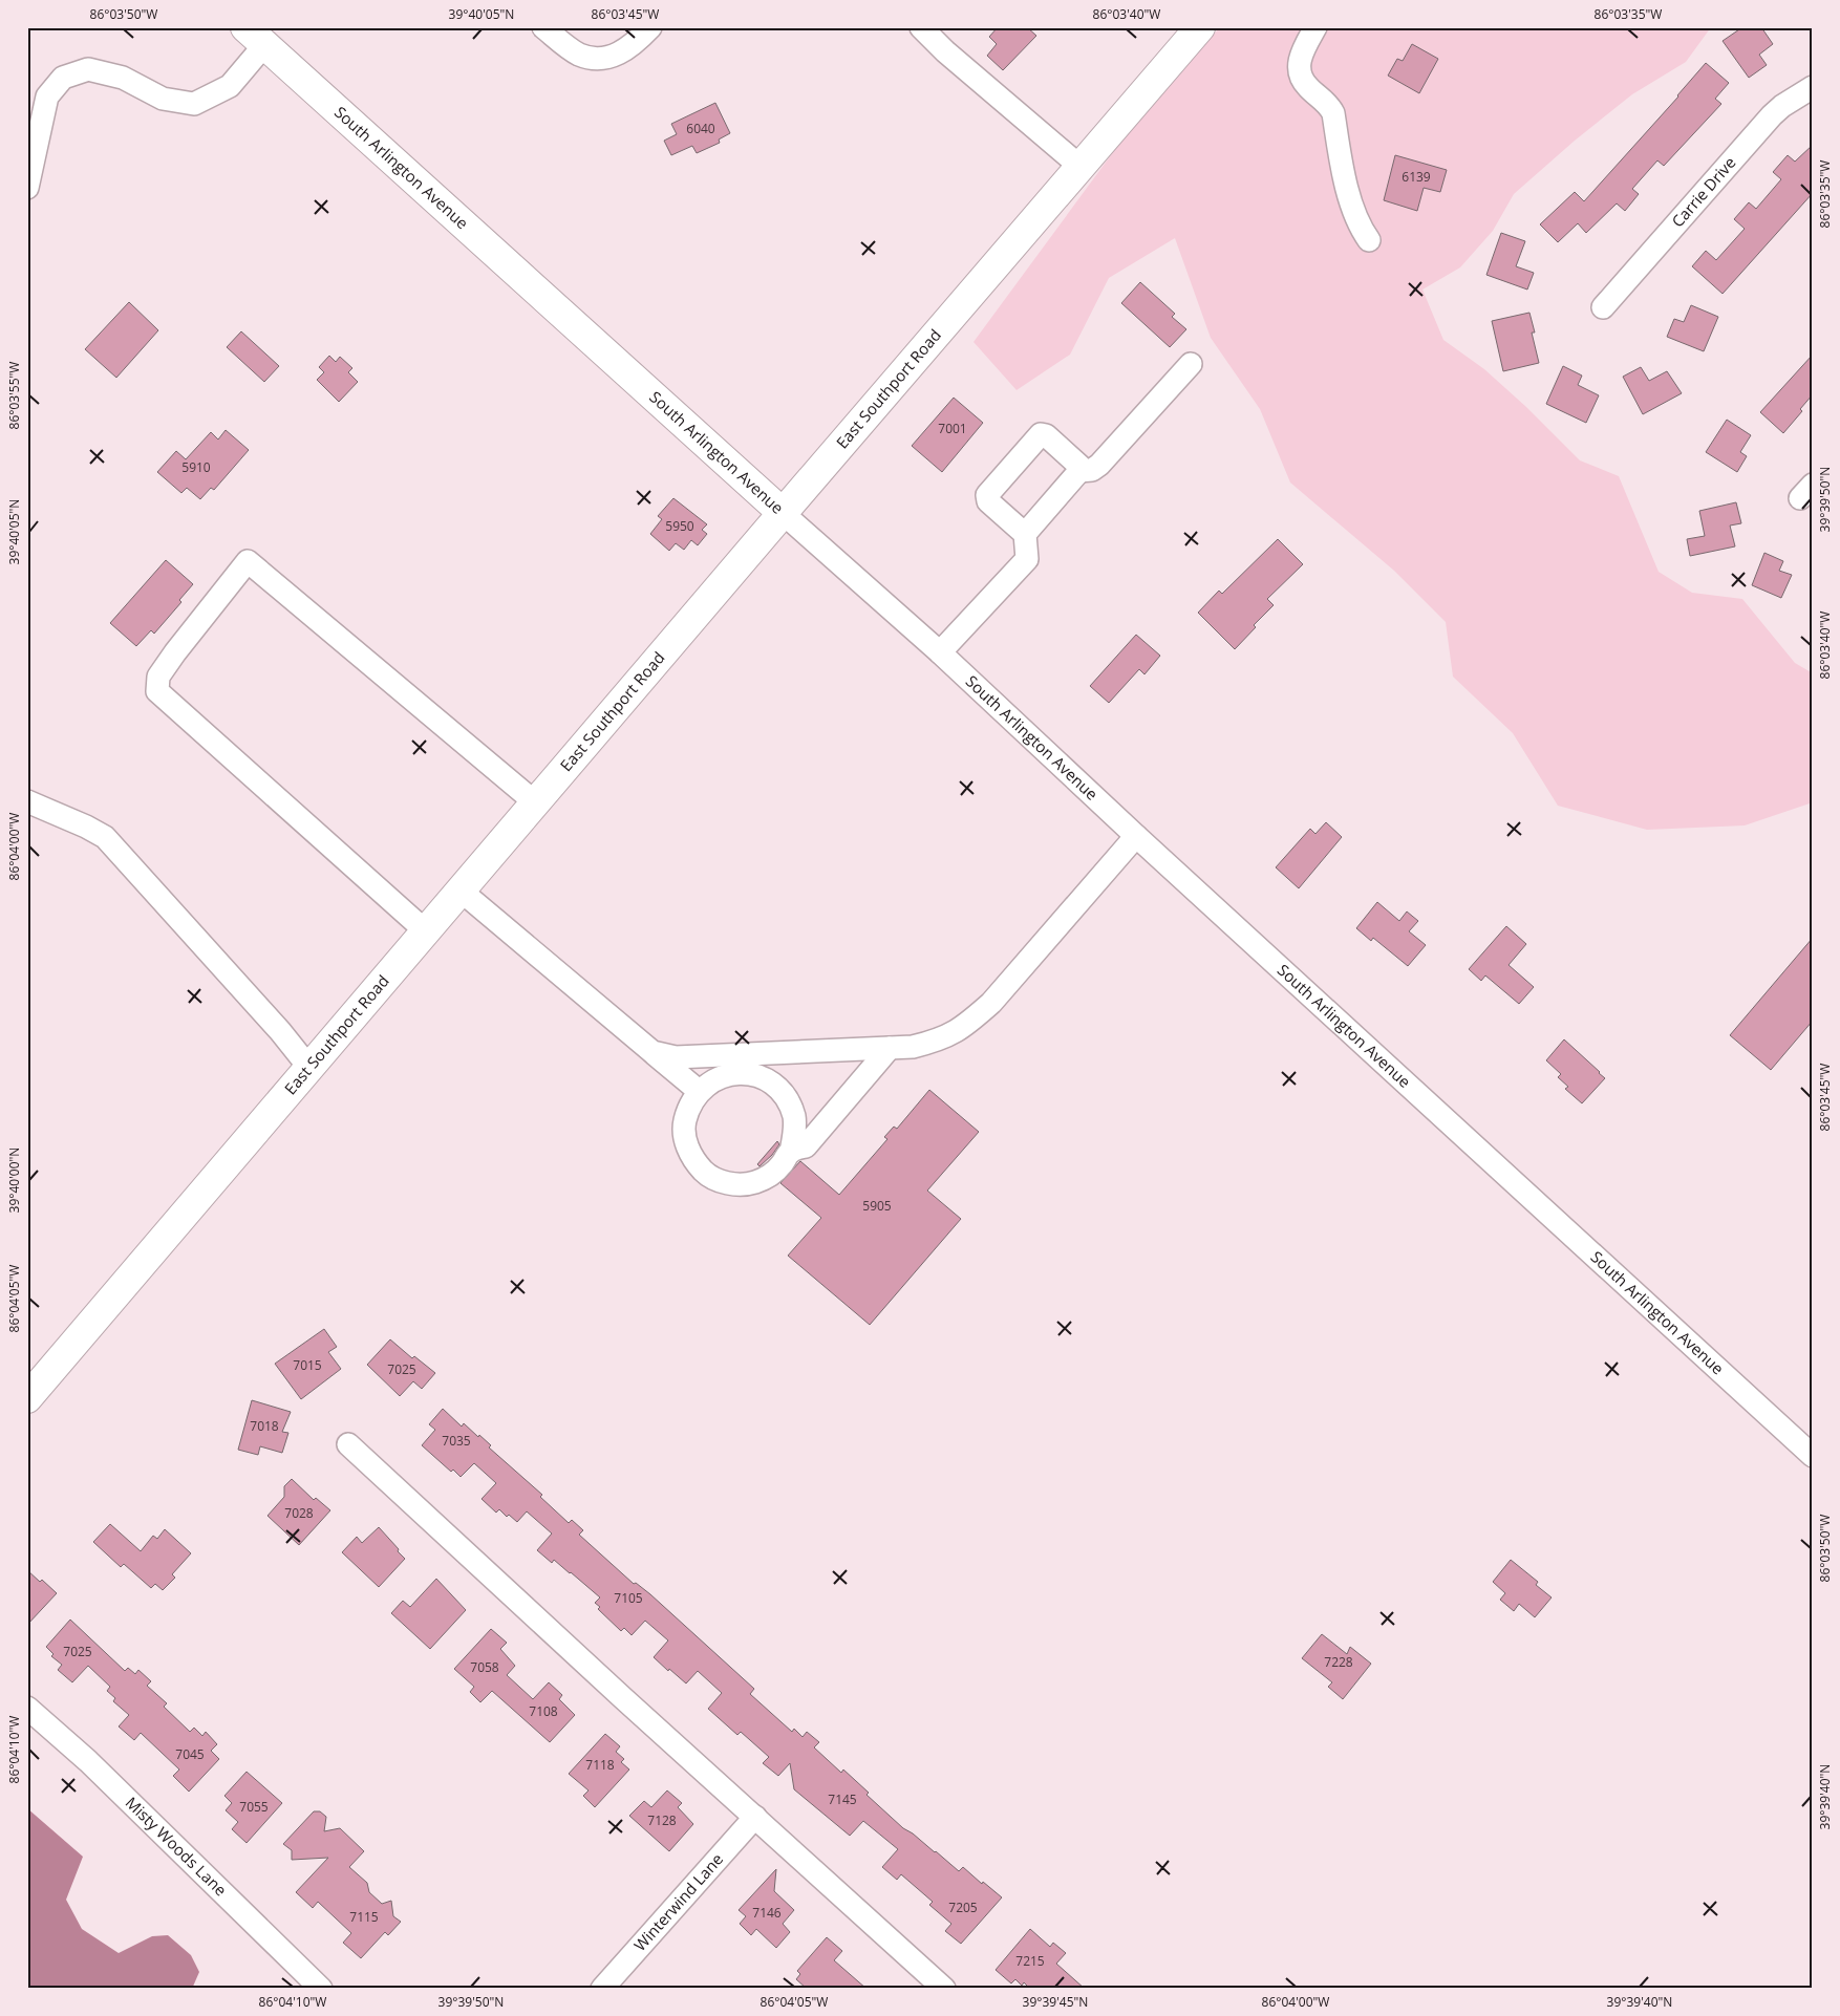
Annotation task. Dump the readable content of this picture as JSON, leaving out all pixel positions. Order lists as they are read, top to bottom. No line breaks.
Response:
{"streets":{"main road":["South Arlington Avenue","East Southport Road"],"street":["Carrie Drive","Misty Woods Lane","Winterwind Lane"]},"crossings":[["South Arlington Avenue","East Southport Road"]],"house_numbers":["6040","6139","7001","5910","5950","5905","7015","7025","7018","7035","7028","7105","7025","7228","7058","7108","7045","7118","7145","7055","7128","7205","7146","7115","7215"],"coordinates":["86°03'50\"W","39°40'05\"N","86°03'45\"W","86°03'40\"W","86°03'35\"W","86°03'55\"W","39°39'50\"N","86°04'00\"W","39°40'00\"N","86°04'05\"W","86°04'10\"W","39°39'40\"N","39°39'45\"N"]}
